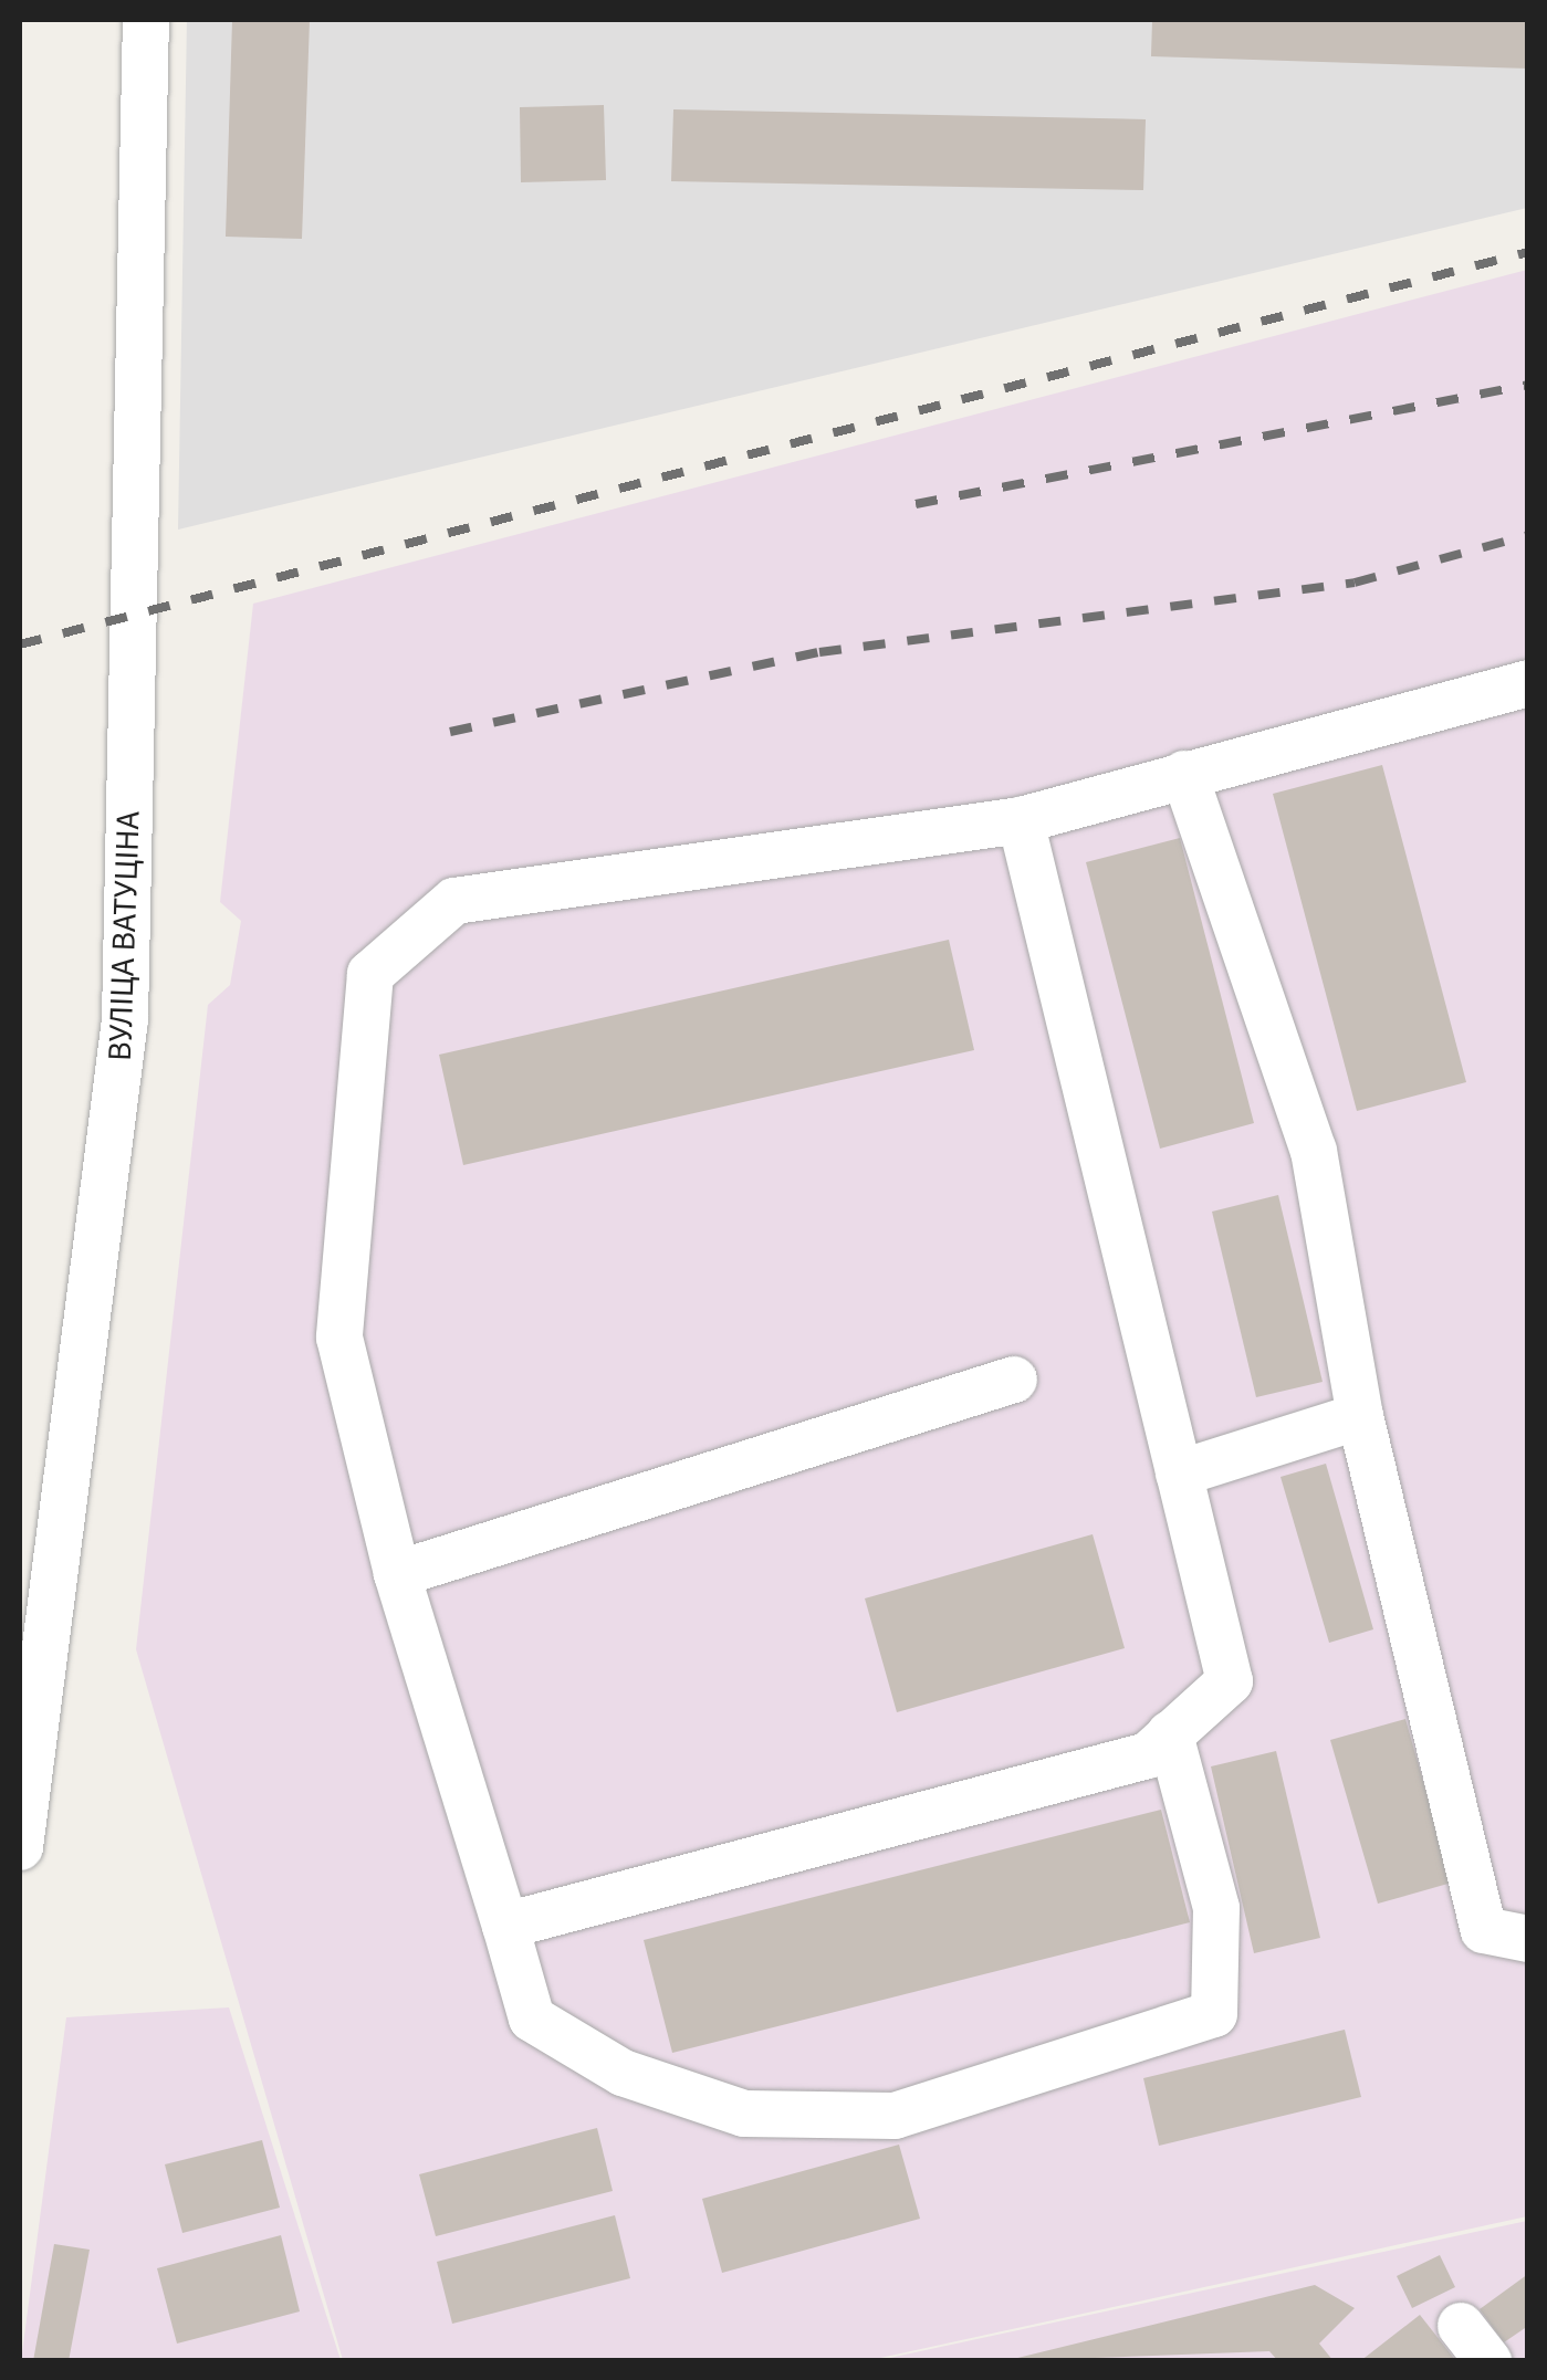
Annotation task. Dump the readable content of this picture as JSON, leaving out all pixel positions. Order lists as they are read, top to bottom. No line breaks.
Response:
{"streets":{"street":["ВУЛІЦА ВАТУЦІНА"]}}
